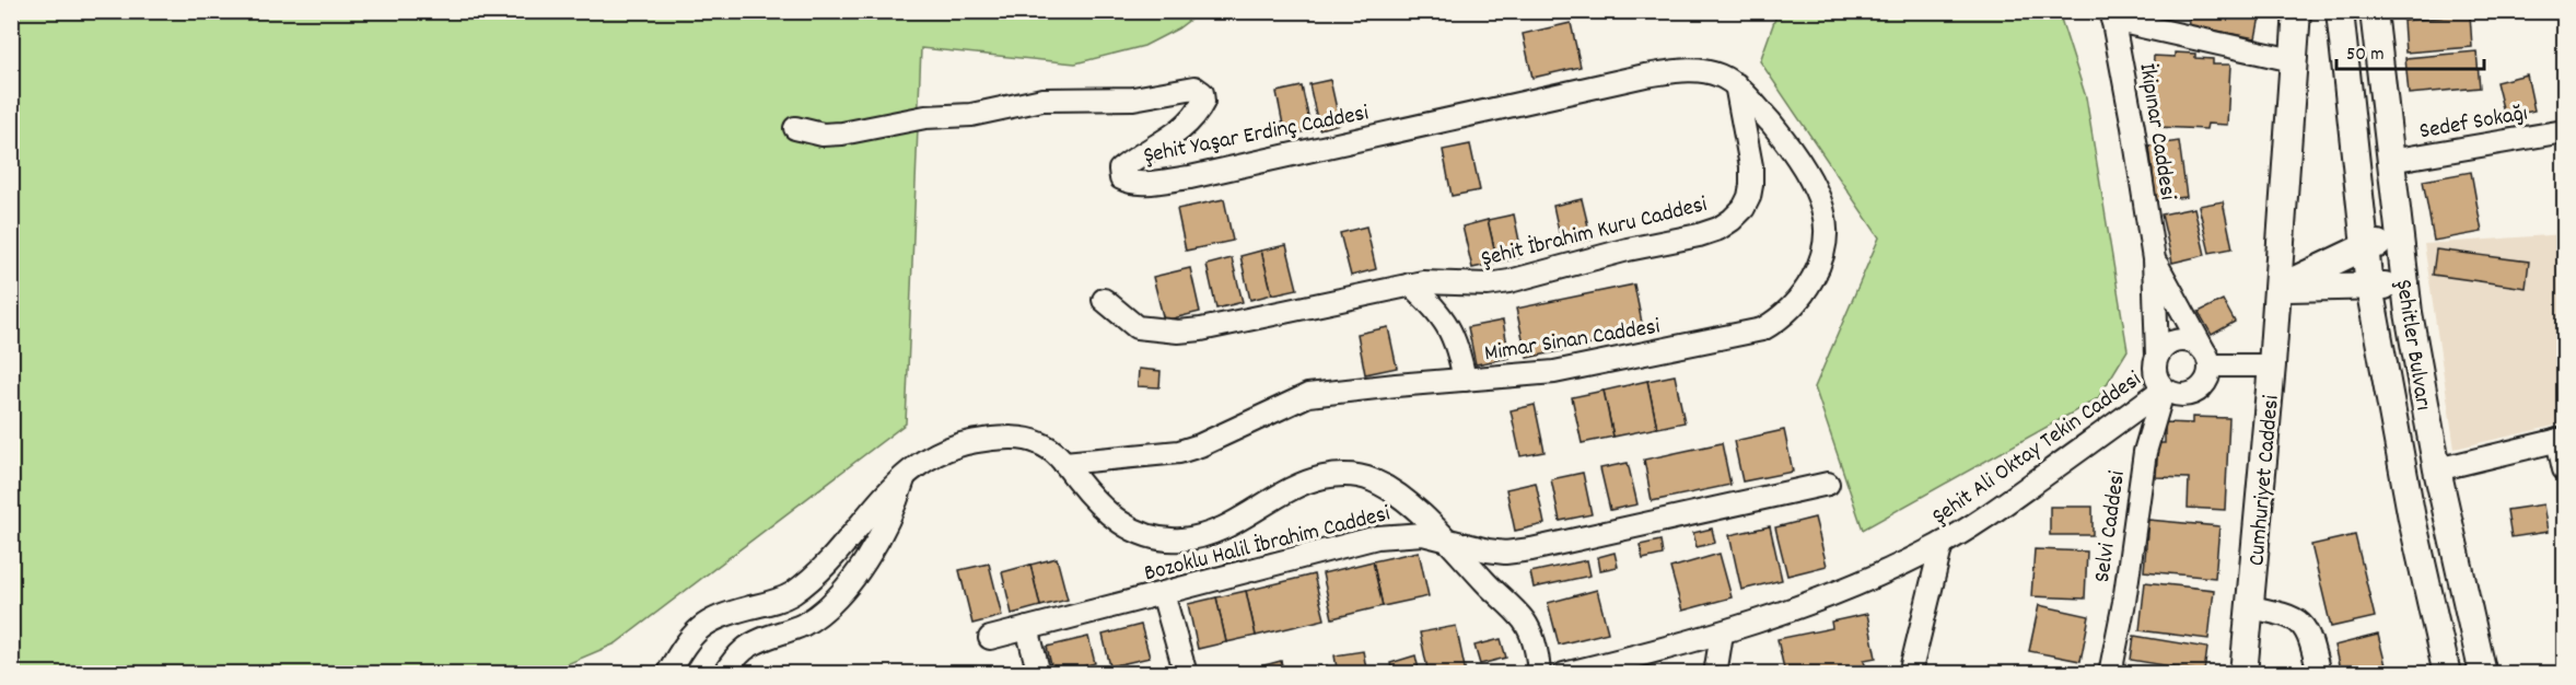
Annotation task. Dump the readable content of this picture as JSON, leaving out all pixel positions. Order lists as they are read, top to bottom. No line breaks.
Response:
{"streets":{"main road":["Şehitler Bulvarı","Cumhuriyet Caddesi"],"street":["Sedef Sokağı","İkipınar Caddesi","Şehit Yaşar Erdinç Caddesi","Şehit İbrahim Kuru Caddesi","Mimar Sinan Caddesi","Şehit Ali Oktay Tekin Caddesi","Selvi Caddesi","Bozoklu Halil İbrahim Caddesi"]},"crossings":[["Sedef Sokağı","Şehitler Bulvarı"],["İkipınar Caddesi","Şehit Ali Oktay Tekin Caddesi"],["İkipınar Caddesi","Selvi Caddesi"],["Şehit Yaşar Erdinç Caddesi","Şehit İbrahim Kuru Caddesi"],["Şehit Yaşar Erdinç Caddesi","Mimar Sinan Caddesi"],["Şehit İbrahim Kuru Caddesi","Mimar Sinan Caddesi"],["Şehit Ali Oktay Tekin Caddesi","Selvi Caddesi"]],"scale_bar":"50 m"}
